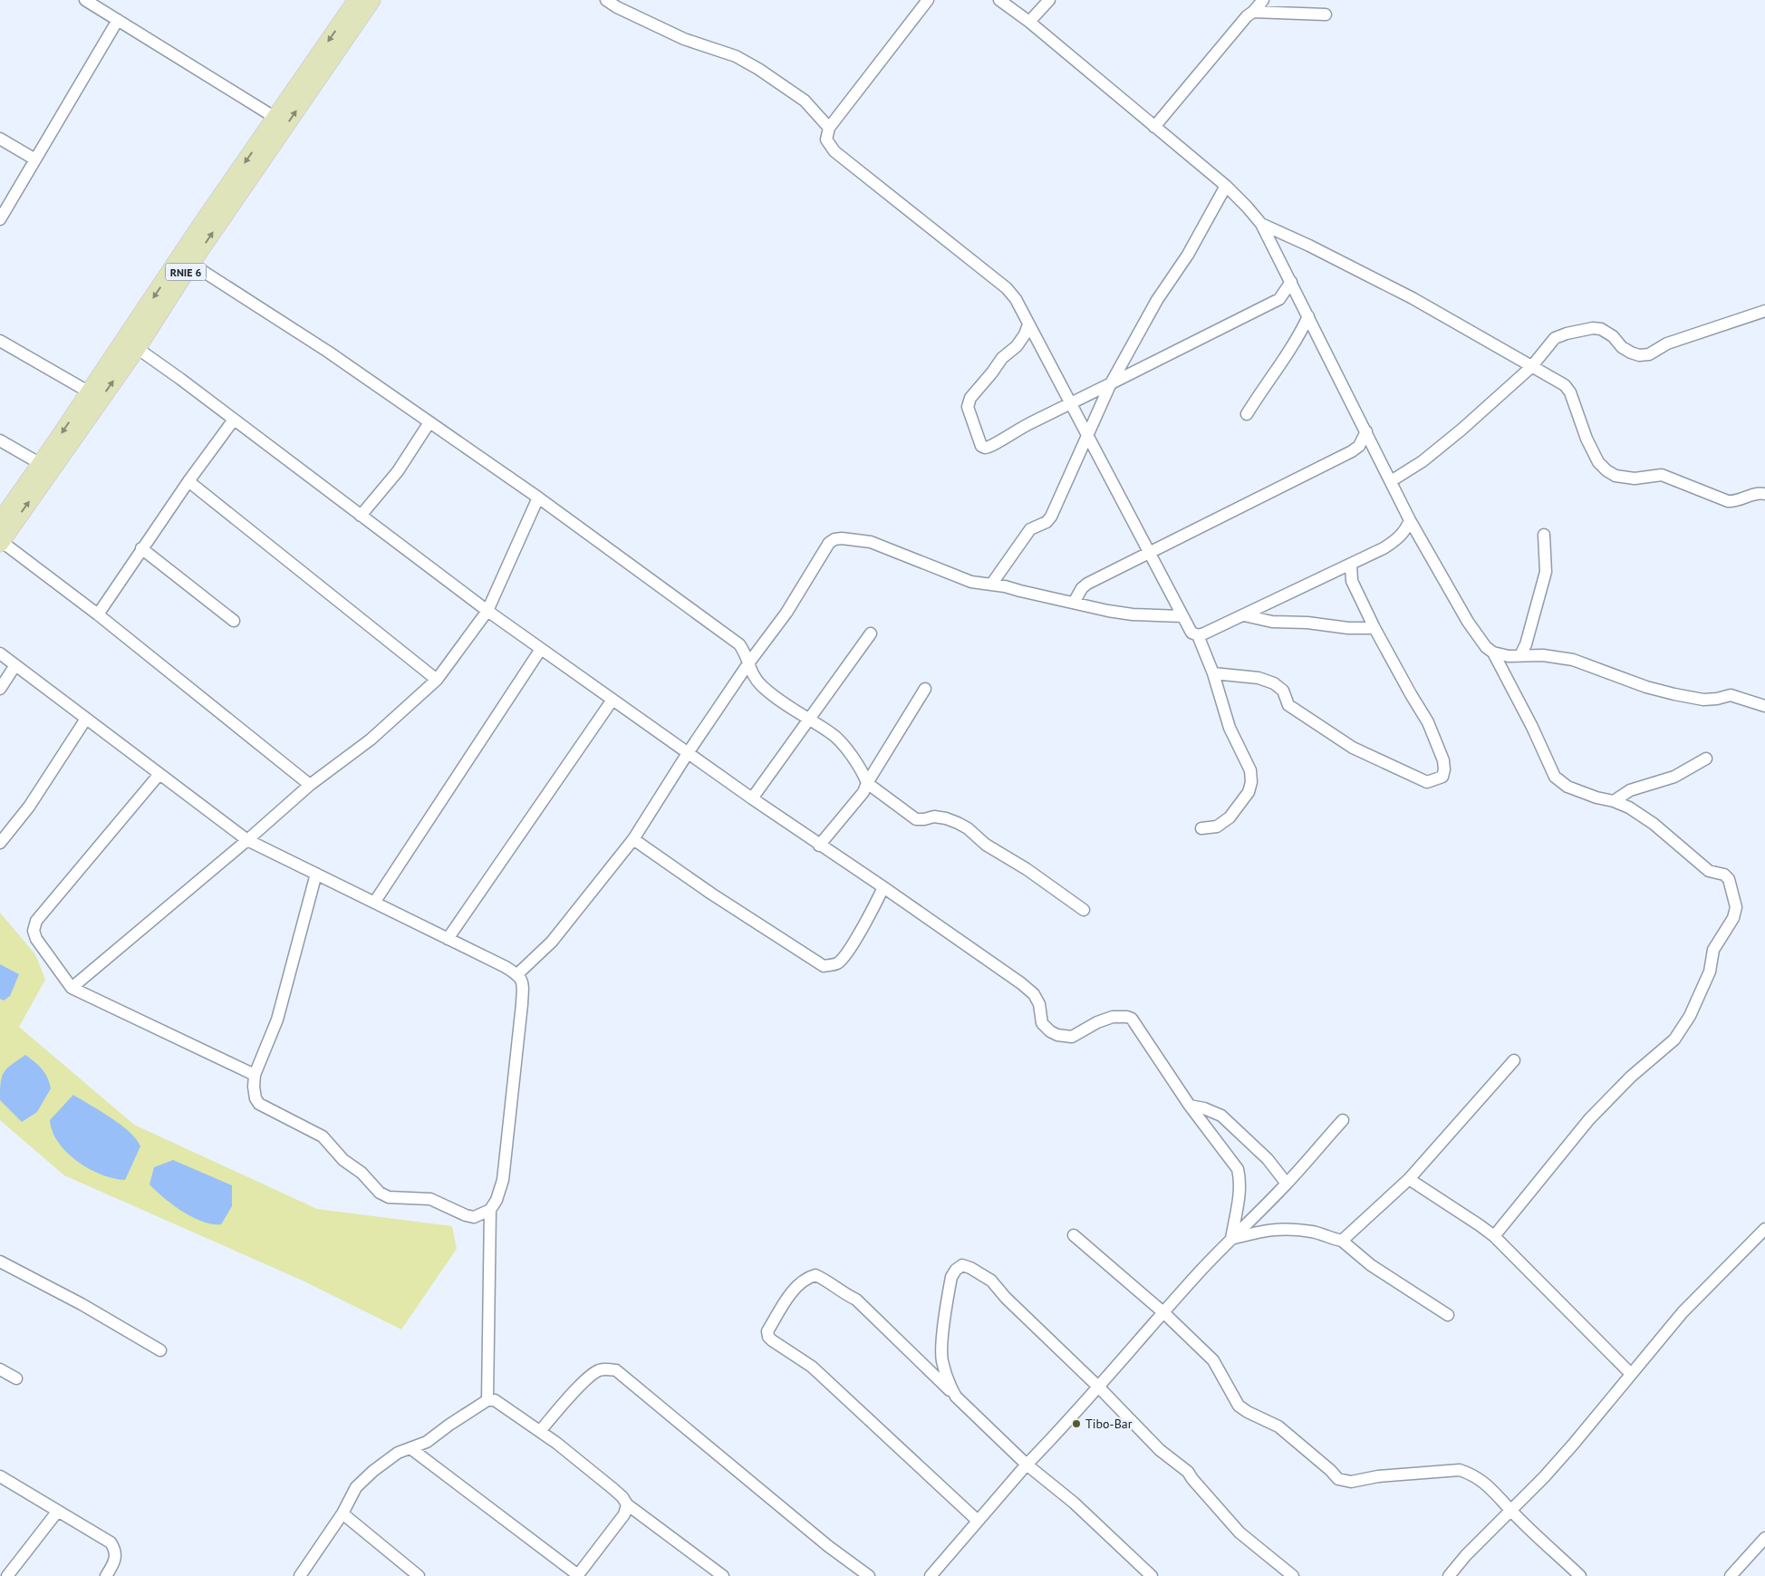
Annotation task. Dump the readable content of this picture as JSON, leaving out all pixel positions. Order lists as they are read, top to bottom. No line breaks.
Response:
{"streets":{"main road":["RNIE 6"]},"places":["Tibo-Bar"]}
